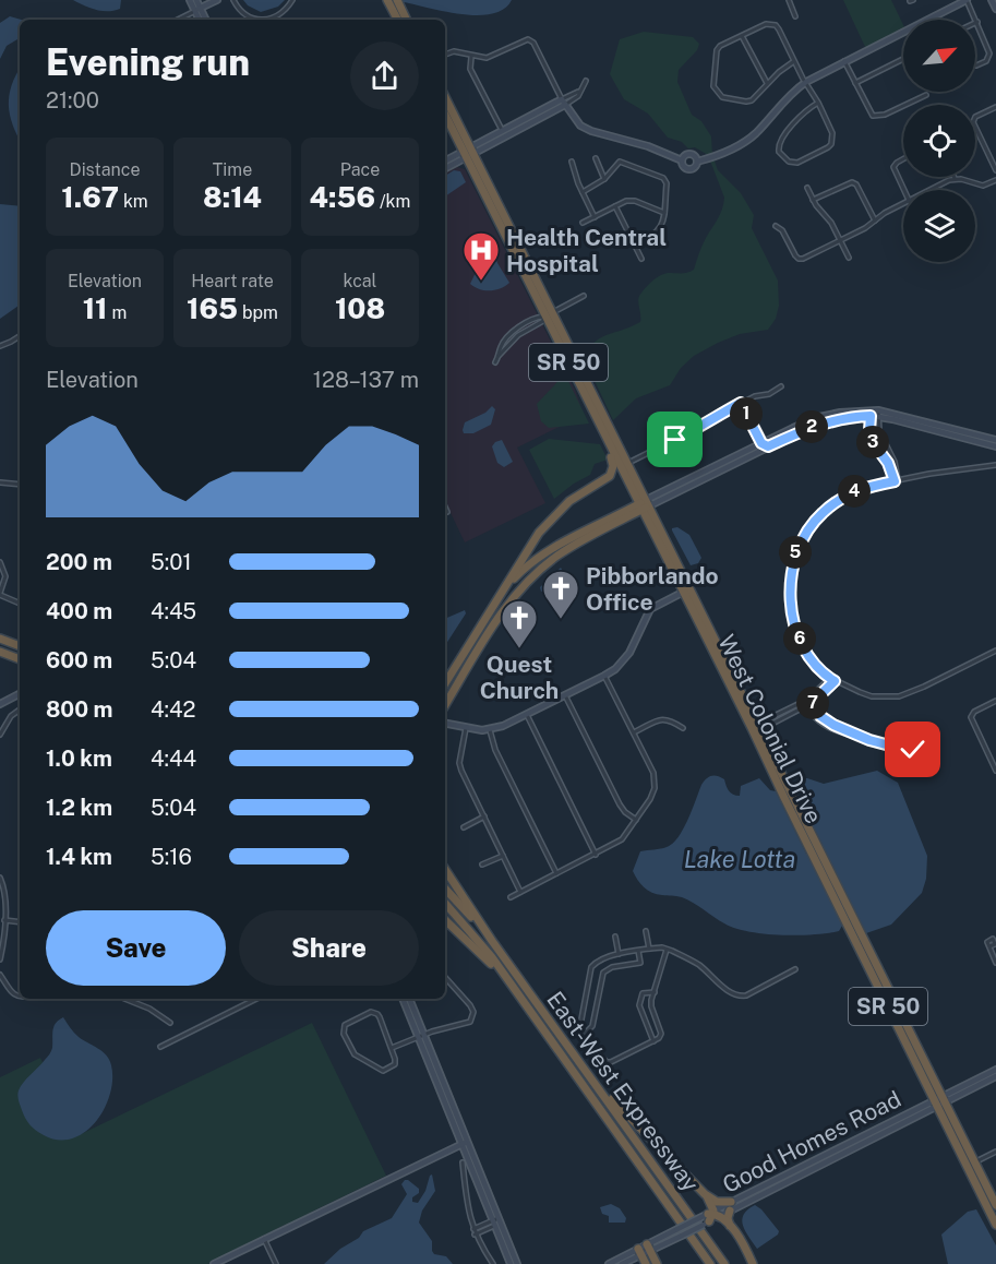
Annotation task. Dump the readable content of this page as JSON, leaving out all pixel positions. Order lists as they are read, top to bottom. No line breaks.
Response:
{"streets":{"highway":["SR 50","West Colonial Drive","East-West Expressway"],"street":["Good Homes Road"]},"crossings":[["West Colonial Drive","Good Homes Road"],["East-West Expressway","Good Homes Road"]],"water":["Lake Lotta"],"places":{"hospital":["Health Central Hospital"],"church":["Pibborlando Office","Quest Church"]},"north":"top right","page":{"heading":["Evening run","21:00"],"stats":[["Distance","1.67 km"],["Time","8:14"],["Pace","4:56 /km"],["Elevation","11 m"],["Heart rate","165 bpm"],["kcal","108"]],"chart":["Elevation","128–137 m"],"pins":["1","2","3","4","5","6","7"],"list":[{"name":"200 m","note":"5:01"},{"name":"400 m","note":"4:45"},{"name":"600 m","note":"5:04"},{"name":"800 m","note":"4:42"},{"name":"1.0 km","note":"4:44"},{"name":"1.2 km","note":"5:04"},{"name":"1.4 km","note":"5:16"}],"buttons":["Save","Share"]}}
